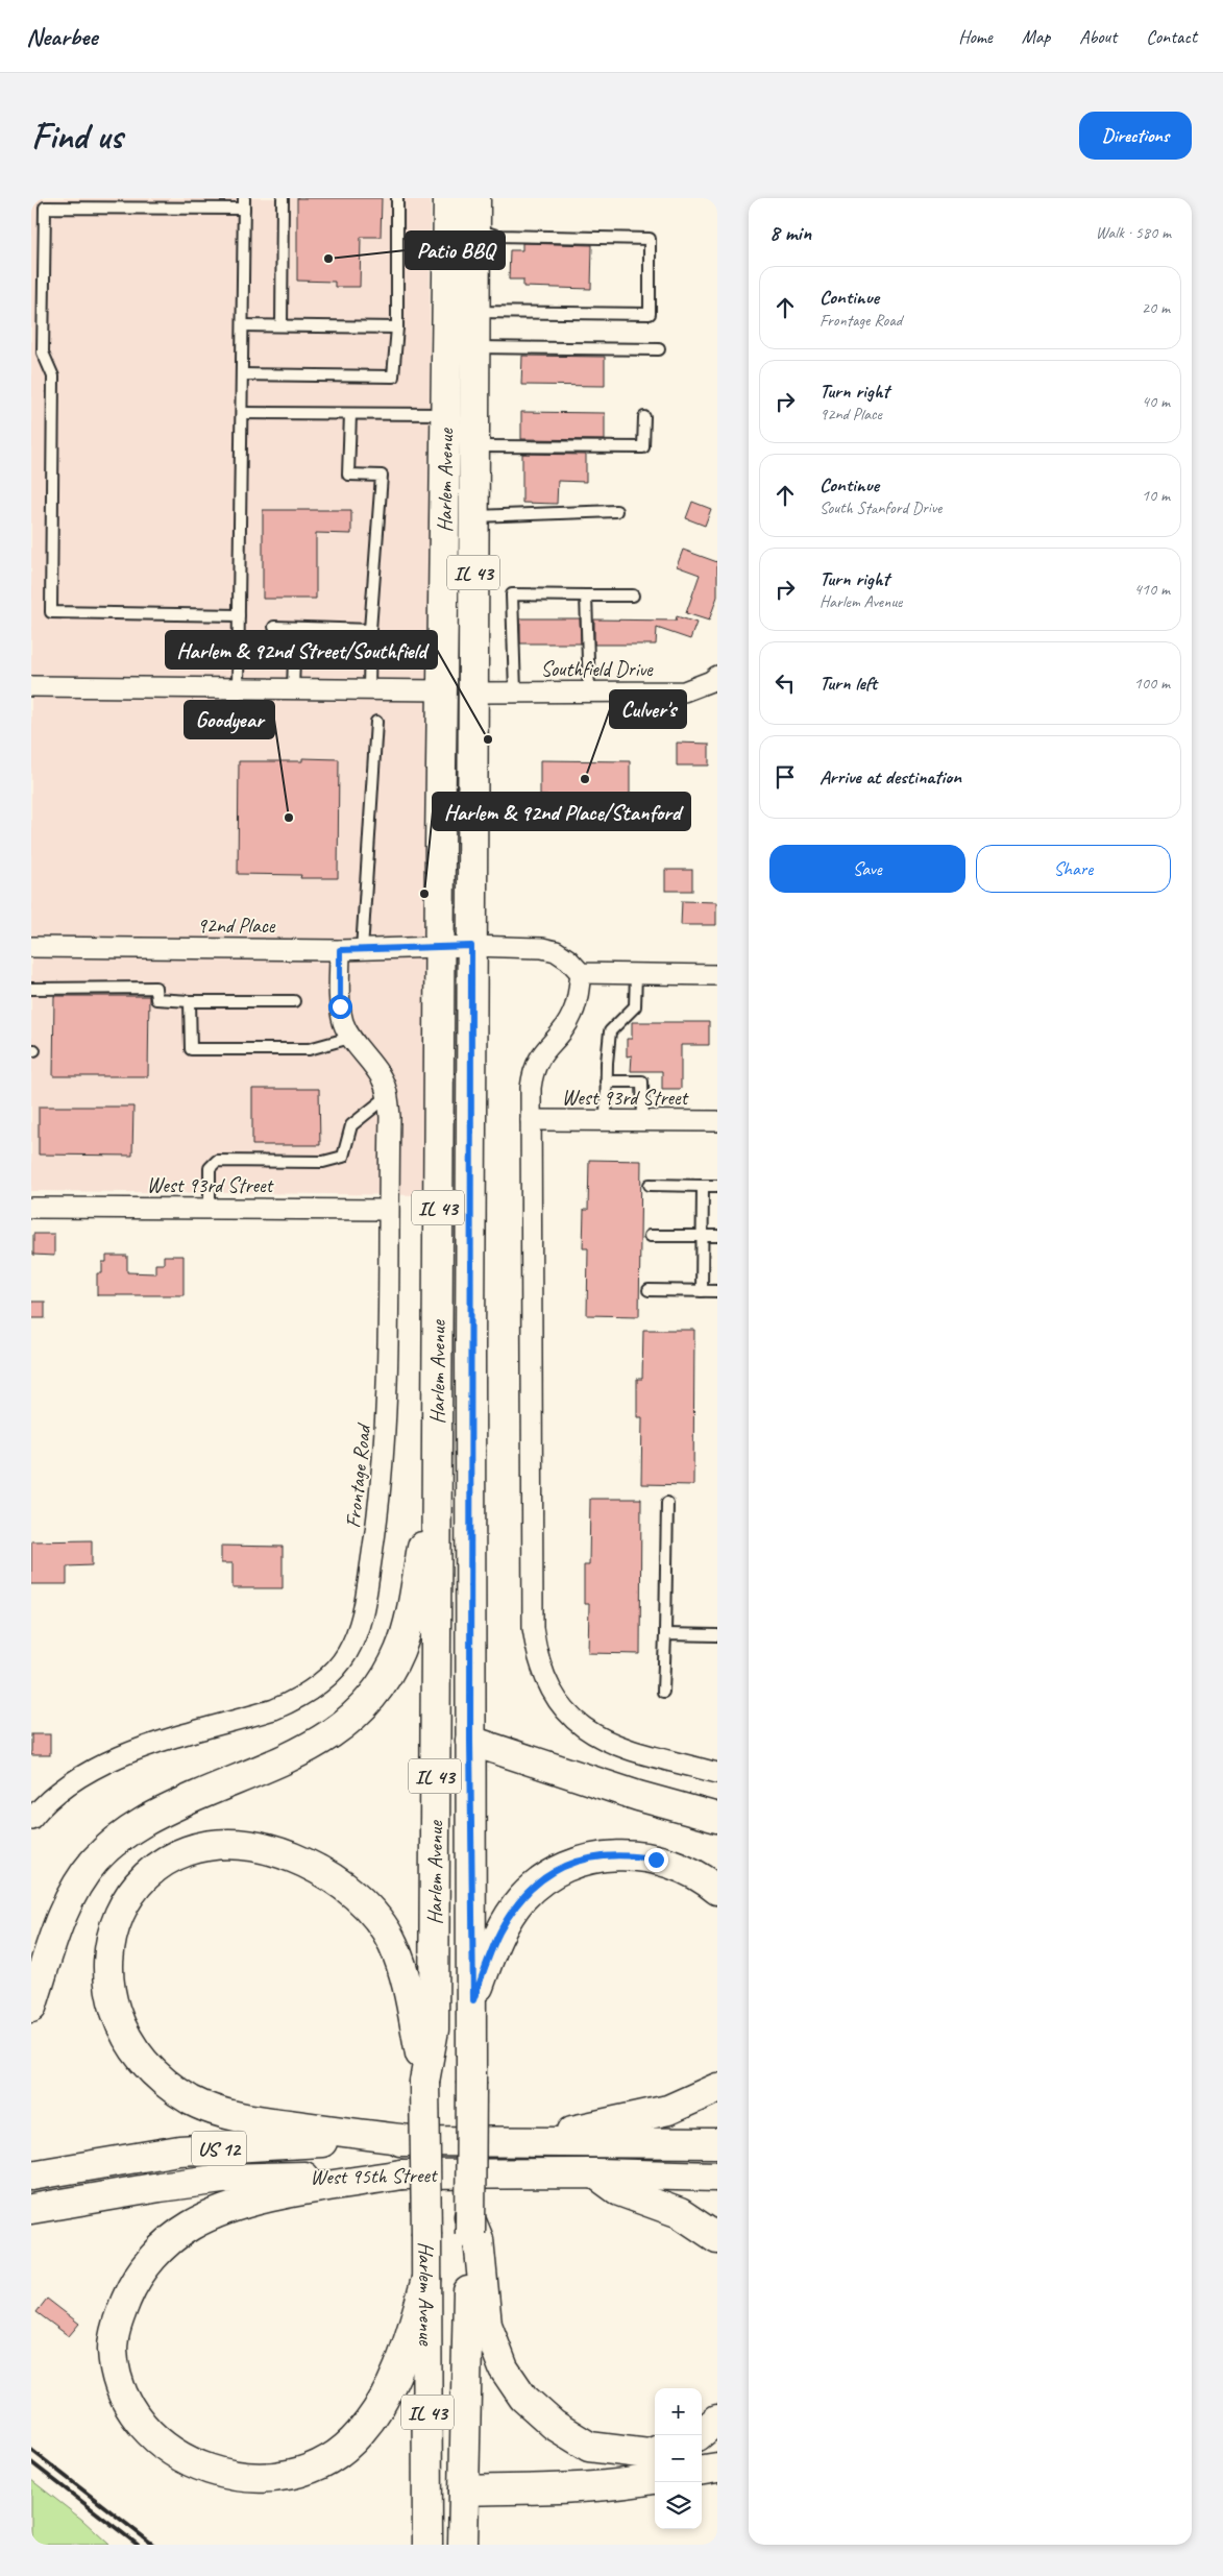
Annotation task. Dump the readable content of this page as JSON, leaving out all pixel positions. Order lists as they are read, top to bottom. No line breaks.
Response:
{"streets":{"main road":["Harlem Avenue","IL 43","US 12","West 95th Street"],"street":["Southfield Drive","92nd Place","West 93rd Street","Frontage Road"]},"crossings":[["Harlem Avenue","Southfield Drive"],["Harlem Avenue","92nd Place"],["92nd Place","Frontage Road"],["West 93rd Street","Frontage Road"]],"places":["Patio BBQ","Harlem & 92nd Street/Southfield","Culver's","Goodyear","Harlem & 92nd Place/Stanford"],"page":{"header":"Nearbee","nav":["Home","Map","About","Contact"],"buttons":["Directions",["Save","Share"]],"title":"Find us","heading":["8 min","Walk · 580 m"],"list":[["Continue","Frontage Road","20 m"],["Turn right","92nd Place","40 m"],["Continue","South Stanford Drive","10 m"],["Turn right","Harlem Avenue","410 m"],["Turn left","100 m"],"Arrive at destination"],"map_buttons":["+","−"]}}
